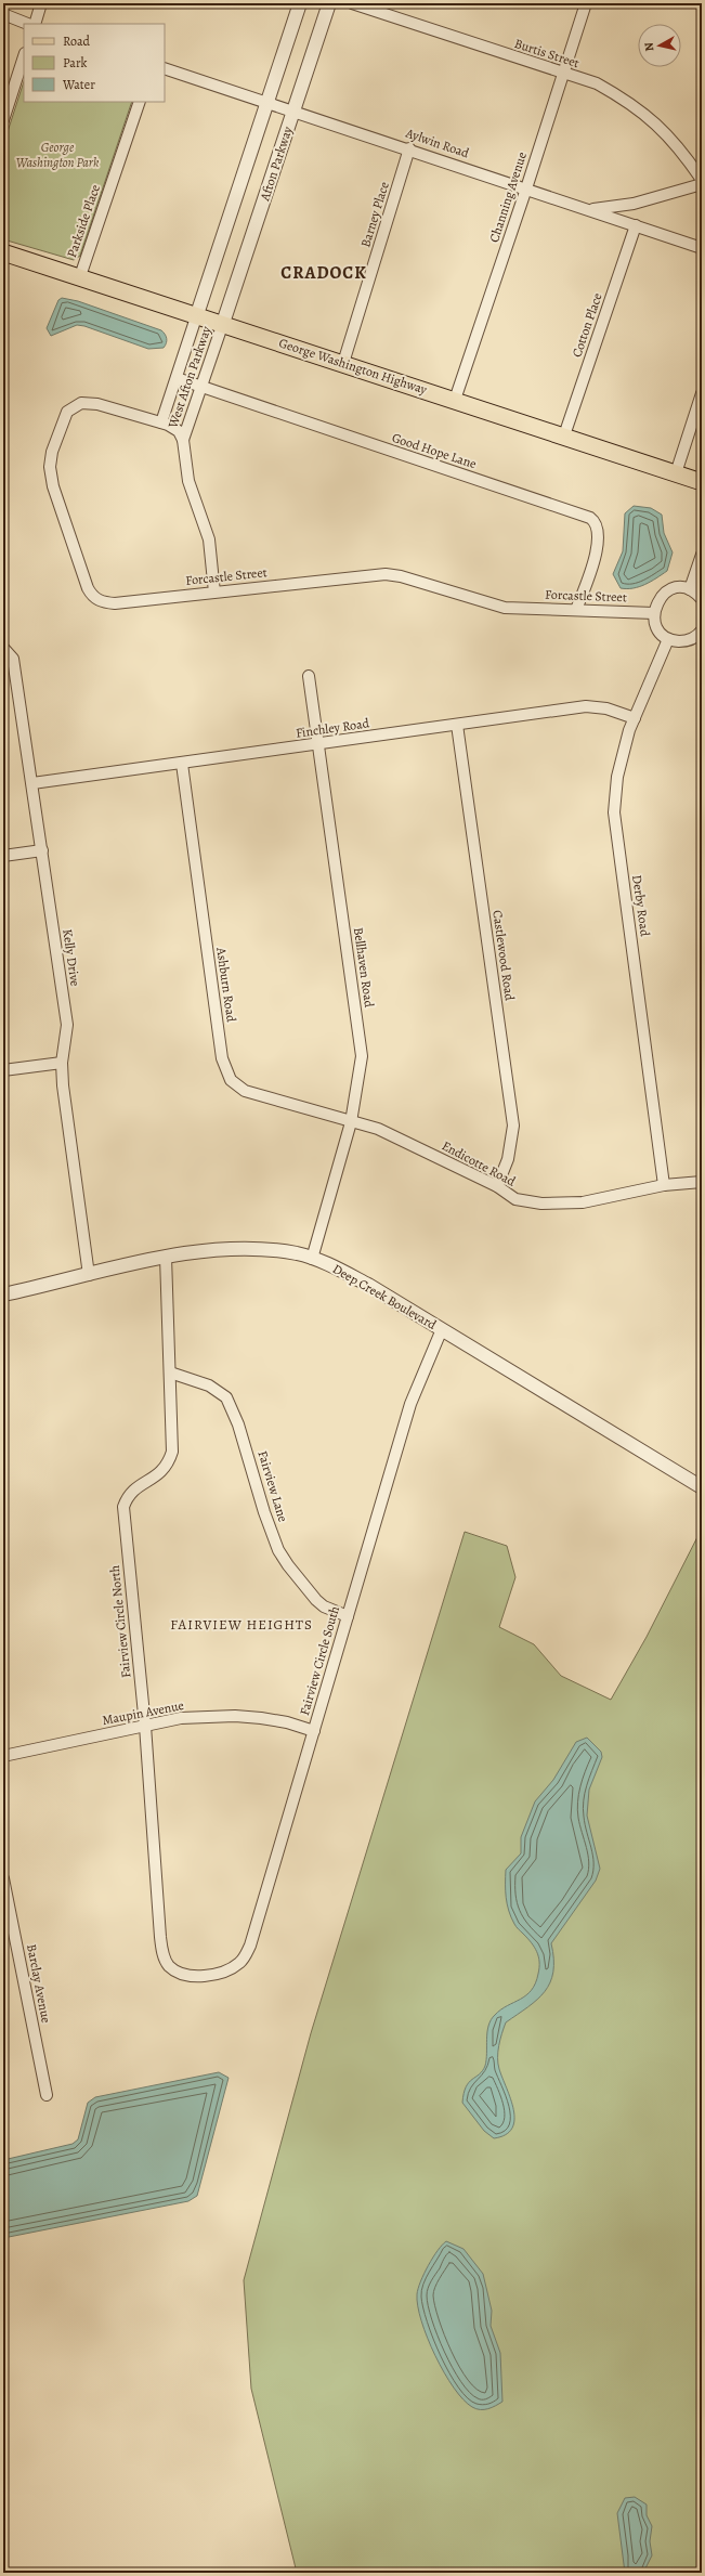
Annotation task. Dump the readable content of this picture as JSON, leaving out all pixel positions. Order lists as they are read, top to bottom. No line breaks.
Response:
{"streets":{"main road":["George Washington Highway"],"street":["Burtis Street","Aylwin Road","Afton Parkway","Channing Avenue","Barney Place","Parkside Place","Cotton Place","West Afton Parkway","Good Hope Lane","Forcastle Street","Finchley Road","Derby Road","Castlewood Road","Kelly Drive","Bellhaven Road","Ashburn Road","Endicotte Road","Deep Creek Boulevard","Fairview Lane","Fairview Circle North","Fairview Circle South","Maupin Avenue","Barclay Avenue"]},"crossings":[["Burtis Street","Channing Avenue"],["Aylwin Road","Afton Parkway"],["Aylwin Road","Channing Avenue"],["Aylwin Road","Barney Place"],["Aylwin Road","Cotton Place"],["Afton Parkway","George Washington Highway"],["Afton Parkway","West Afton Parkway"],["Channing Avenue","George Washington Highway"],["Barney Place","George Washington Highway"],["Parkside Place","George Washington Highway"],["Cotton Place","George Washington Highway"],["George Washington Highway","West Afton Parkway"],["West Afton Parkway","Good Hope Lane"],["West Afton Parkway","Forcastle Street"],["Good Hope Lane","Forcastle Street"],["Finchley Road","Derby Road"],["Finchley Road","Castlewood Road"],["Finchley Road","Kelly Drive"],["Finchley Road","Bellhaven Road"],["Finchley Road","Ashburn Road"],["Derby Road","Endicotte Road"],["Castlewood Road","Endicotte Road"],["Kelly Drive","Deep Creek Boulevard"],["Bellhaven Road","Ashburn Road"],["Bellhaven Road","Endicotte Road"],["Bellhaven Road","Deep Creek Boulevard"],["Ashburn Road","Endicotte Road"],["Deep Creek Boulevard","Fairview Circle North"],["Deep Creek Boulevard","Fairview Circle South"],["Fairview Lane","Fairview Circle North"],["Fairview Lane","Fairview Circle South"],["Fairview Circle North","Fairview Circle South"],["Fairview Circle North","Maupin Avenue"],["Fairview Circle South","Maupin Avenue"]],"districts":["CRADOCK","FAIRVIEW HEIGHTS"],"parks":["George Washington Park"],"legend":["Road","Park","Water"],"north":"left"}
